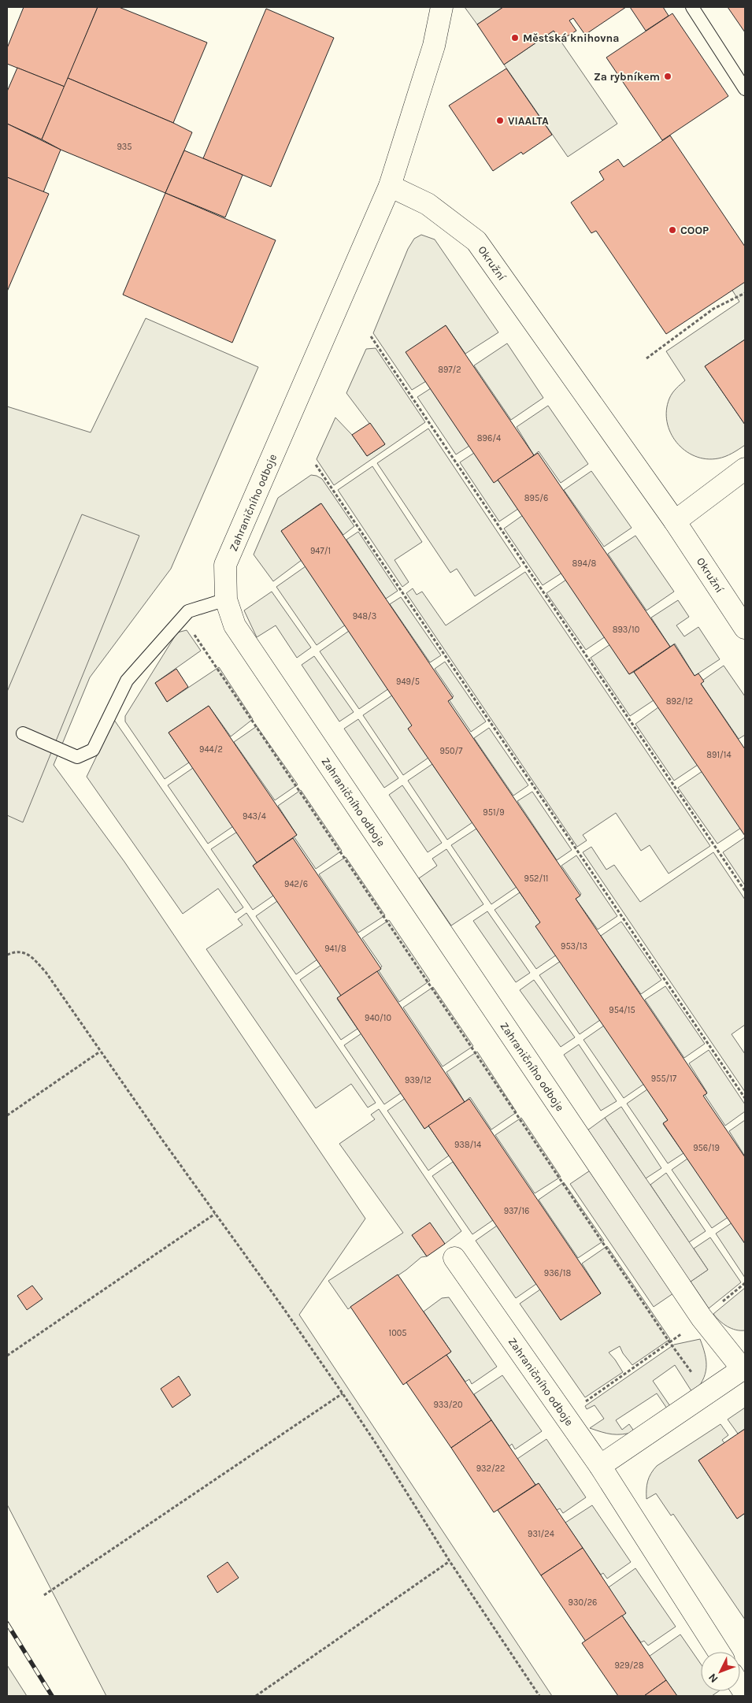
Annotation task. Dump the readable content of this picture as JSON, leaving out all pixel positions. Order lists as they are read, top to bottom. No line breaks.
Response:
{"streets":{"street":["Okružní","Zahraničního odboje"]},"crossings":[["Okružní","Zahraničního odboje"]],"places":["Městská knihovna","Za rybníkem","VIAALTA","COOP"],"house_numbers":["935","897/2","896/4","895/6","947/1","894/8","948/3","893/10","949/5","892/12","944/2","950/7","891/14","951/9","943/4","952/11","942/6","953/13","941/8","954/15","940/10","955/17","939/12","938/14","956/19","937/16","936/18","1005","933/20","932/22","931/24","930/26","929/28"],"north":"bottom left"}
